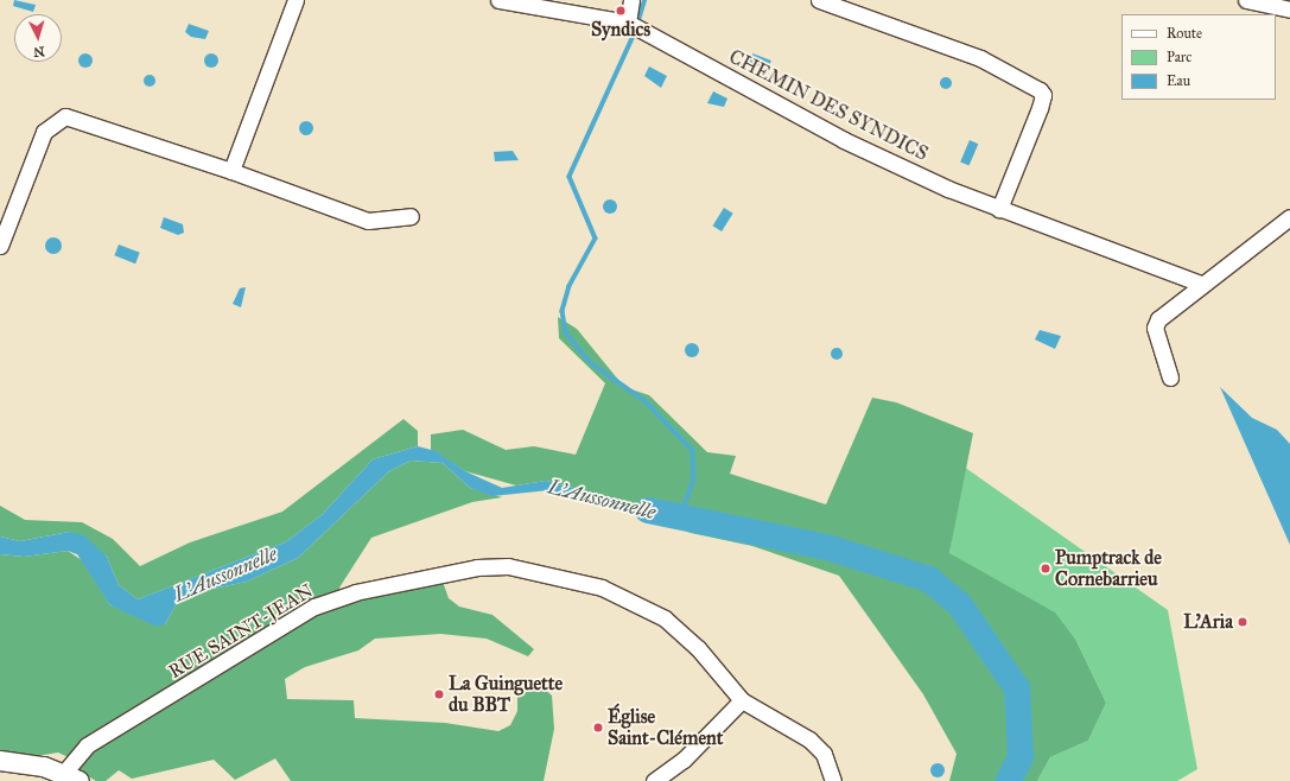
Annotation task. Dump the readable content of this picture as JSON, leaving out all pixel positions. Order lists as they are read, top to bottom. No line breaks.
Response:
{"streets":{"street":["CHEMIN DES SYNDICS","RUE SAINT-JEAN"]},"water":["L'Aussonnelle"],"places":["Syndics","Pumptrack de Cornebarrieu","L'Aria","La Guinguette du BBT","Église Saint-Clément"],"legend":["Route","Parc","Eau"],"north":"bottom"}
